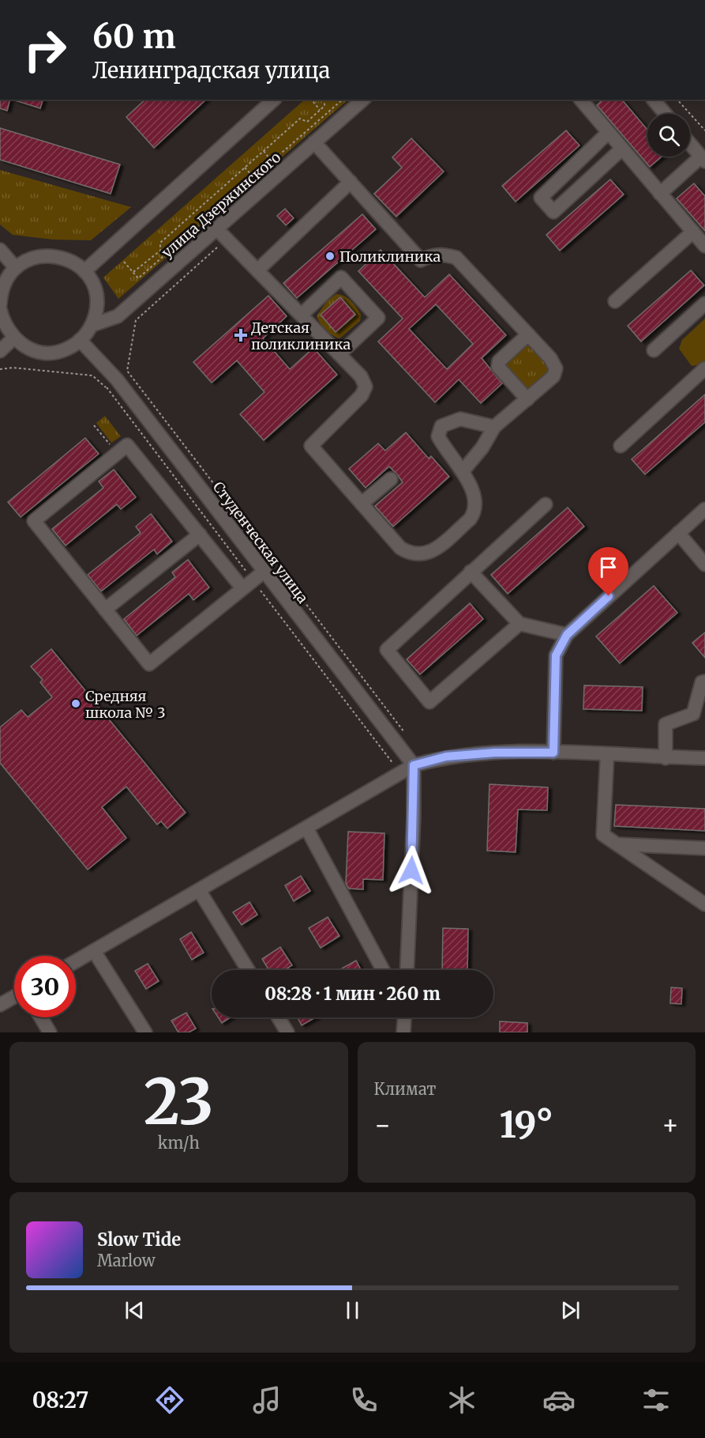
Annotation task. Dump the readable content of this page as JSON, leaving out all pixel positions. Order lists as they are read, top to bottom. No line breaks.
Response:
{"streets":{"street":["улица Дзержинского","Студенческая улица"]},"places":{"other":["Поликлиника","Средняя школа № 3"],"health":["Детская поликлиника"]},"page":{"turn":["60 m","Ленинградская улица"],"limit":"30","trip":"08:28 · 1 мин · 260 m","tile":[["23","km/h"],"Климат"],"heat":["−","19°","+"],"song":["Slow Tide","Marlow"],"tabs":"08:27"}}
